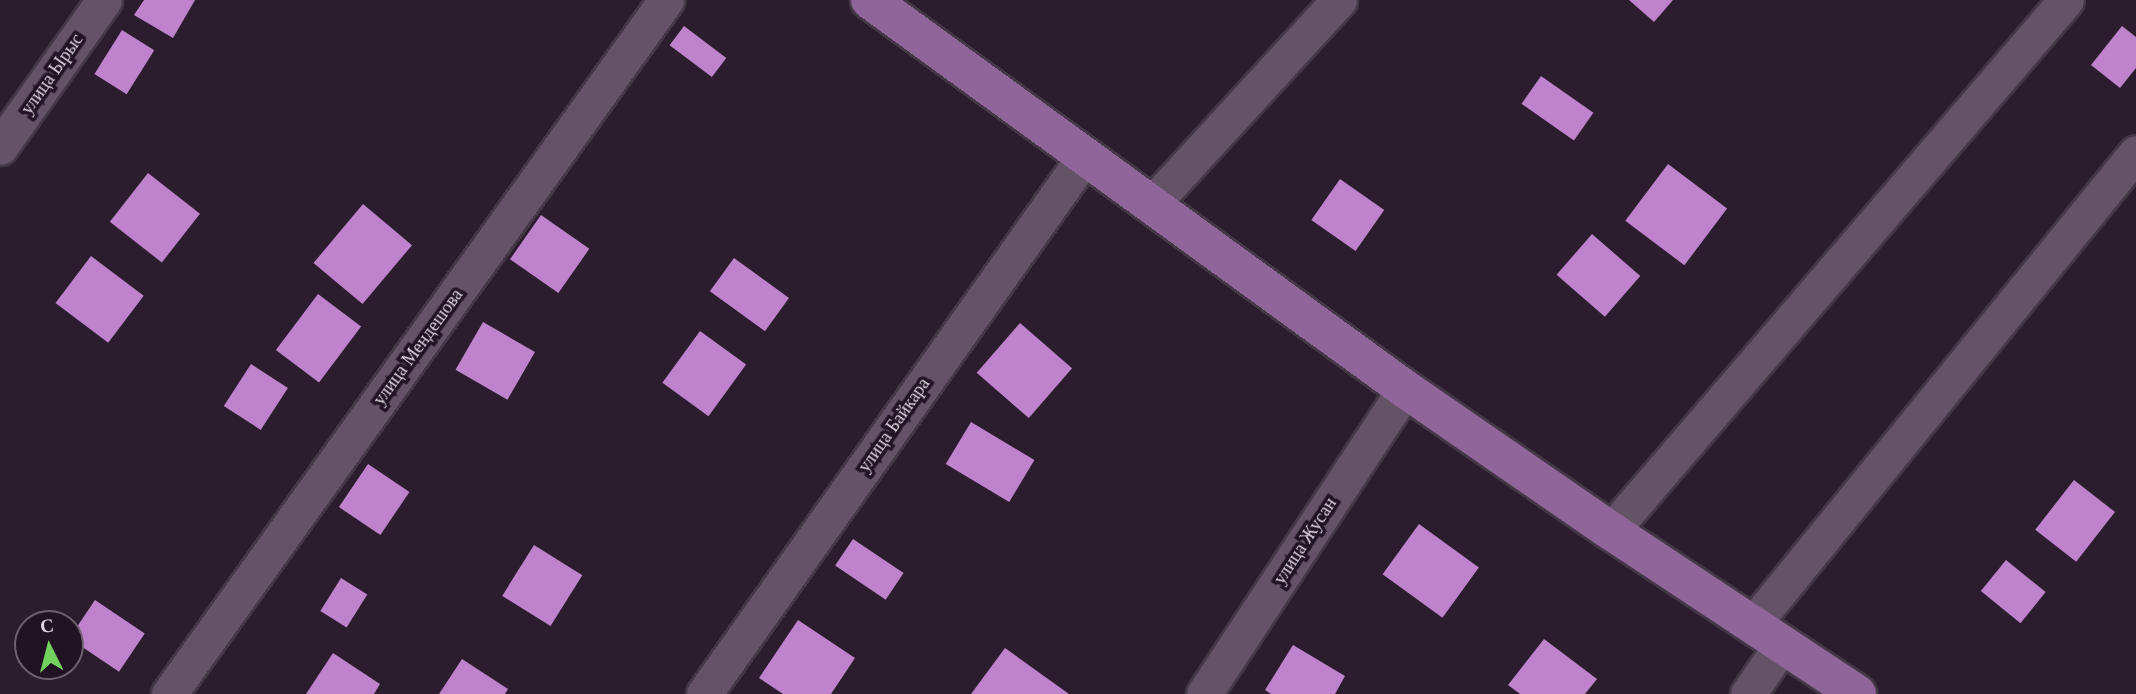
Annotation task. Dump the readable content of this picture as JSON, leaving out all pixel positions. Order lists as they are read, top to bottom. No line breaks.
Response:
{"streets":{"street":["улица Ырыс","улица Мендешова","улица Байкара","улица Жусан"]},"north":"top"}
